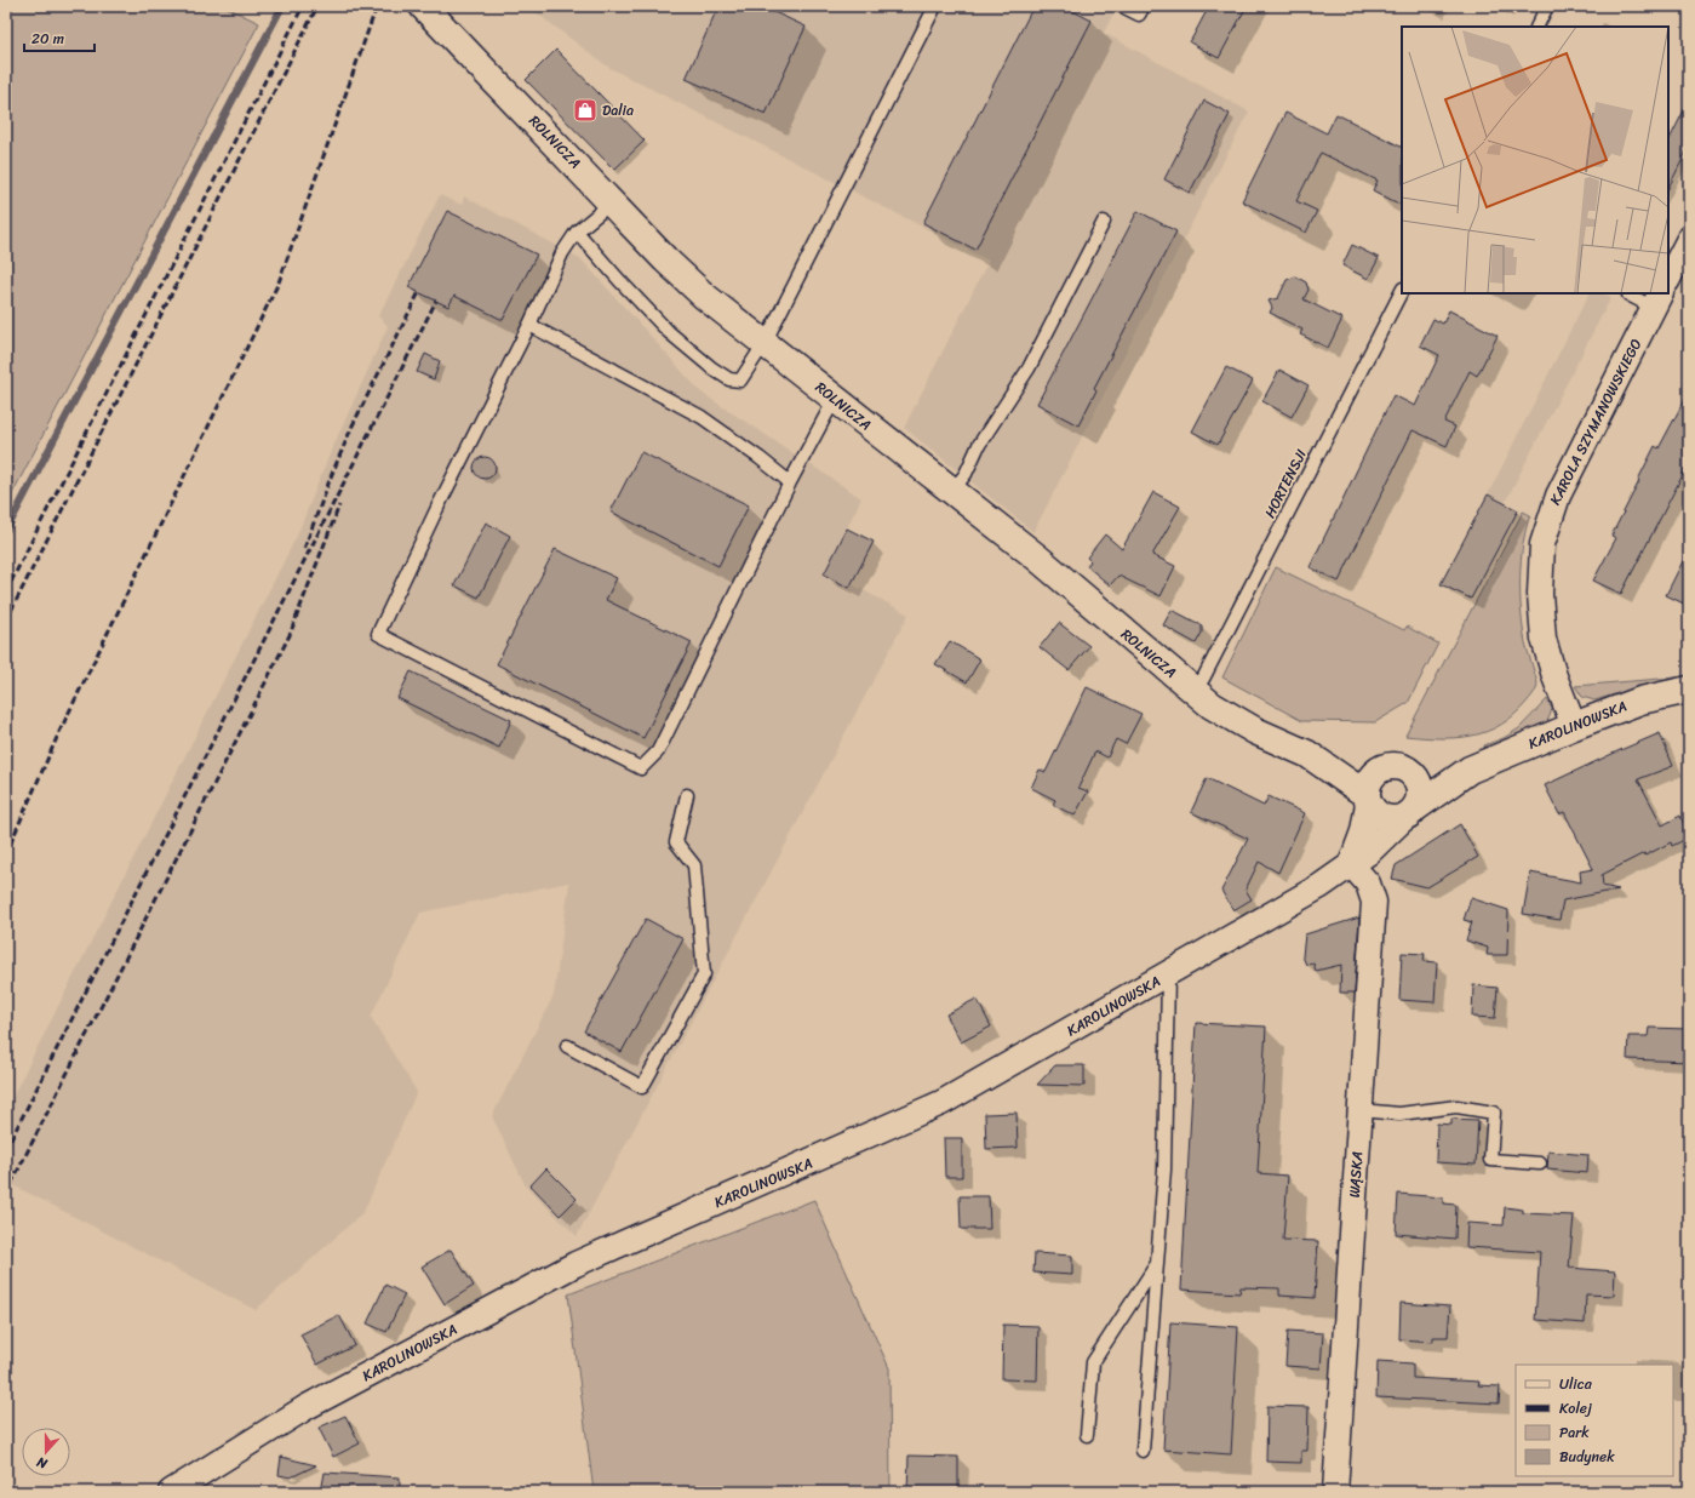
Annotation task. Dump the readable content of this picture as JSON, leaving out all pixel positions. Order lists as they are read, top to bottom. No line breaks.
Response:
{"streets":{"street":["ROLNICZA","KAROLA SZYMANOWSKIEGO","KAROLINOWSKA","WĄSKA"],"lane":["HORTENSJI"]},"crossings":[["ROLNICZA","HORTENSJI"],["ROLNICZA","KAROLINOWSKA"],["KAROLA SZYMANOWSKIEGO","KAROLINOWSKA"],["KAROLINOWSKA","WĄSKA"]],"places":{"shop":["Dalia"]},"legend":["Ulica","Kolej","Park","Budynek"],"scale_bar":"20 m","north":"bottom"}
